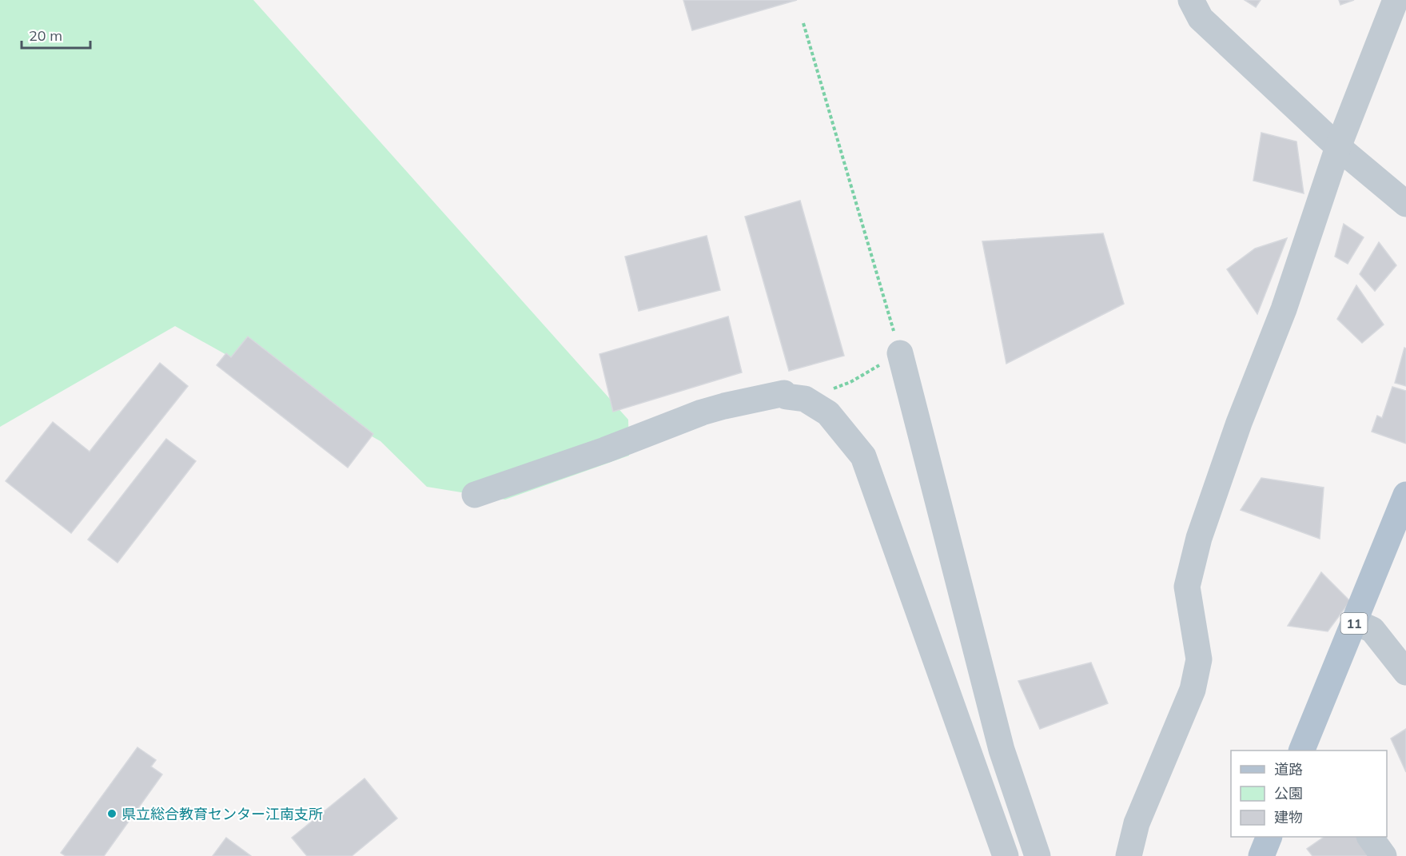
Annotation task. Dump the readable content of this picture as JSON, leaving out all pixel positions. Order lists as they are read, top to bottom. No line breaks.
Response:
{"streets":{"main road":["11"]},"places":["県立総合教育センター江南支所"],"legend":["道路","公園","建物"],"scale_bar":"20 m"}
